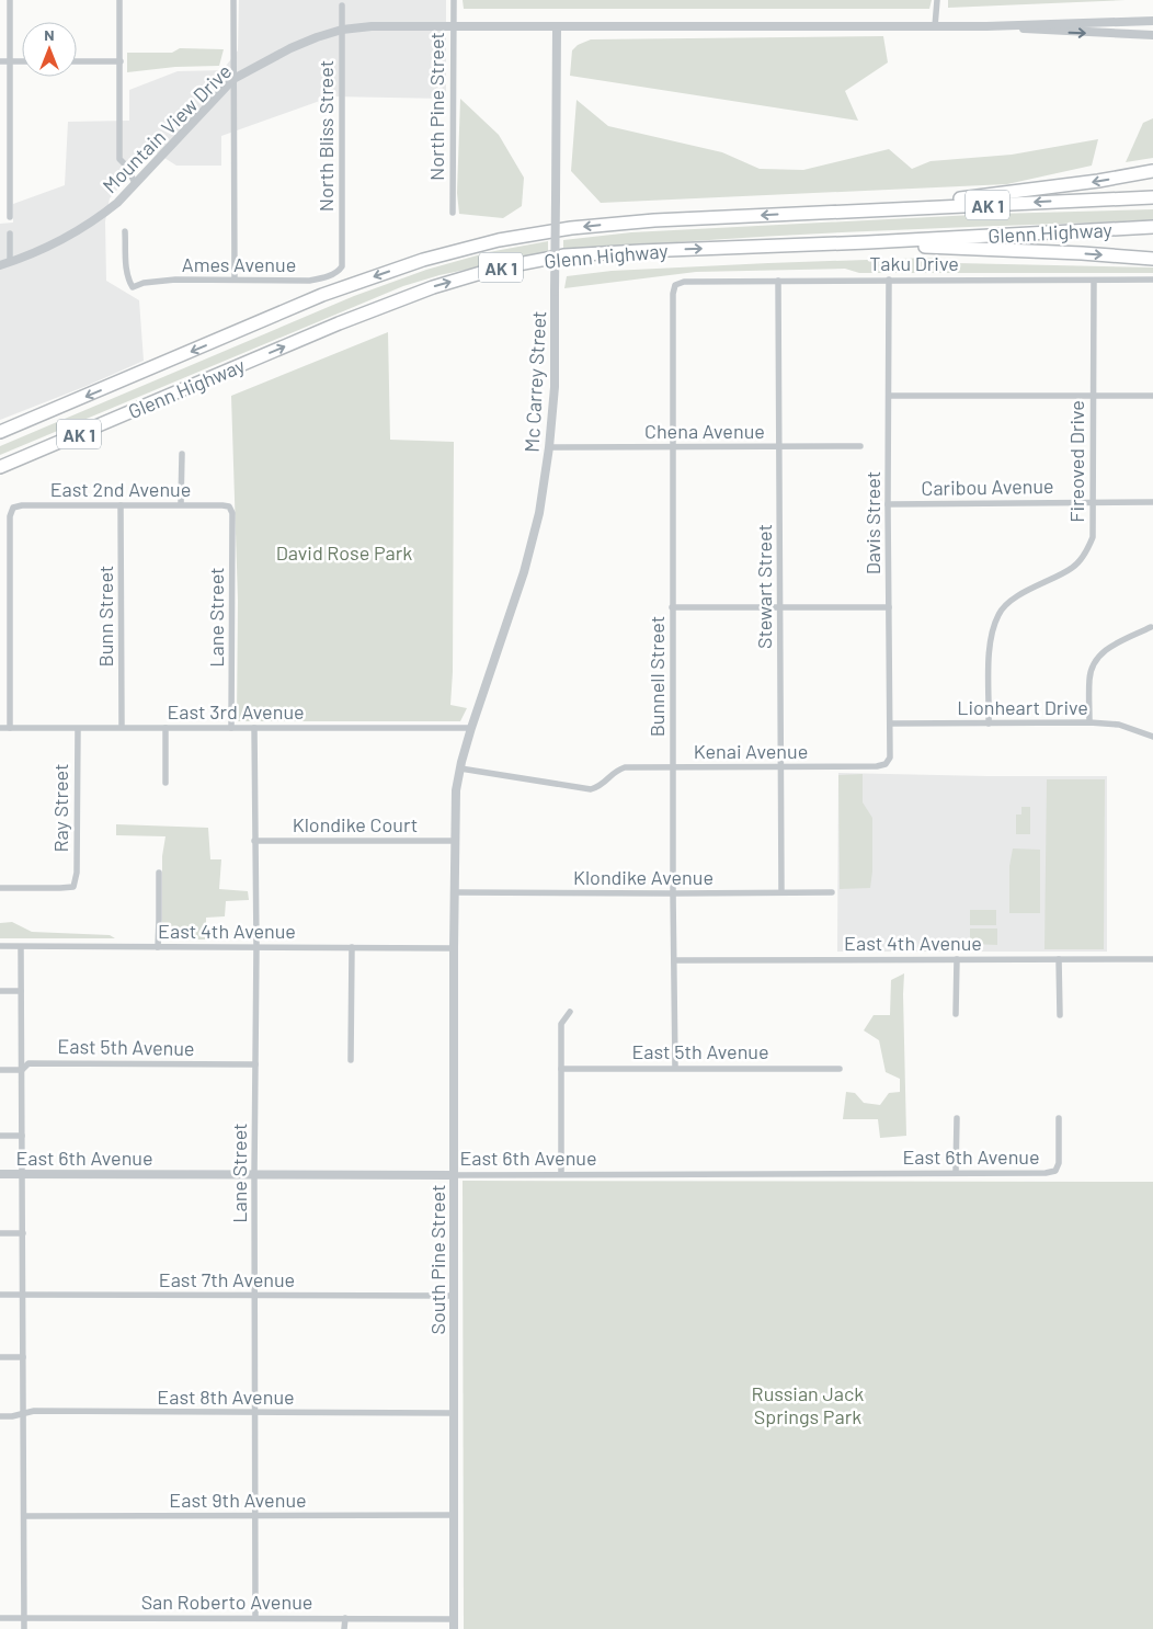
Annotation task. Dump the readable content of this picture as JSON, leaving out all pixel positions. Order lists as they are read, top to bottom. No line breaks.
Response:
{"streets":{"highway":["AK 1","Glenn Highway"],"street":["North Pine Street","Mountain View Drive","North Bliss Street","Taku Drive","Ames Avenue","Mc Carrey Street","Chena Avenue","Fireoved Drive","Caribou Avenue","East 2nd Avenue","Davis Street","Stewart Street","Bunn Street","Lane Street","Bunnell Street","Lionheart Drive","East 3rd Avenue","Kenai Avenue","Ray Street","Klondike Court","Klondike Avenue","East 4th Avenue","East 5th Avenue","East 6th Avenue","South Pine Street","East 7th Avenue","East 8th Avenue","East 9th Avenue","San Roberto Avenue"]},"crossings":[["North Pine Street","Mountain View Drive"],["Mountain View Drive","North Bliss Street"],["Mountain View Drive","Mc Carrey Street"],["North Bliss Street","Ames Avenue"],["Taku Drive","Fireoved Drive"],["Taku Drive","Davis Street"],["Taku Drive","Stewart Street"],["Taku Drive","Bunnell Street"],["Mc Carrey Street","Chena Avenue"],["Mc Carrey Street","East 3rd Avenue"],["Mc Carrey Street","South Pine Street"],["Chena Avenue","Stewart Street"],["Chena Avenue","Bunnell Street"],["Fireoved Drive","Caribou Avenue"],["Fireoved Drive","Lionheart Drive"],["Caribou Avenue","Davis Street"],["East 2nd Avenue","Bunn Street"],["East 2nd Avenue","Lane Street"],["East 2nd Avenue","East 3rd Avenue"],["Davis Street","Lionheart Drive"],["Davis Street","Kenai Avenue"],["Stewart Street","Kenai Avenue"],["Stewart Street","Klondike Avenue"],["Bunn Street","East 3rd Avenue"],["Lane Street","East 3rd Avenue"],["Lane Street","Klondike Court"],["Lane Street","East 4th Avenue"],["Lane Street","East 5th Avenue"],["Lane Street","East 6th Avenue"],["Lane Street","East 7th Avenue"],["Lane Street","East 8th Avenue"],["Lane Street","East 9th Avenue"],["Lane Street","San Roberto Avenue"],["Bunnell Street","Kenai Avenue"],["Bunnell Street","Klondike Avenue"],["Bunnell Street","East 4th Avenue"],["Bunnell Street","East 5th Avenue"],["East 3rd Avenue","Ray Street"],["East 3rd Avenue","South Pine Street"],["Kenai Avenue","South Pine Street"],["Klondike Court","South Pine Street"],["Klondike Avenue","South Pine Street"],["East 4th Avenue","South Pine Street"],["East 6th Avenue","South Pine Street"],["South Pine Street","East 7th Avenue"],["South Pine Street","East 8th Avenue"],["South Pine Street","East 9th Avenue"],["South Pine Street","San Roberto Avenue"]],"parks":["David Rose Park","Russian Jack Springs Park"],"north":"top"}
